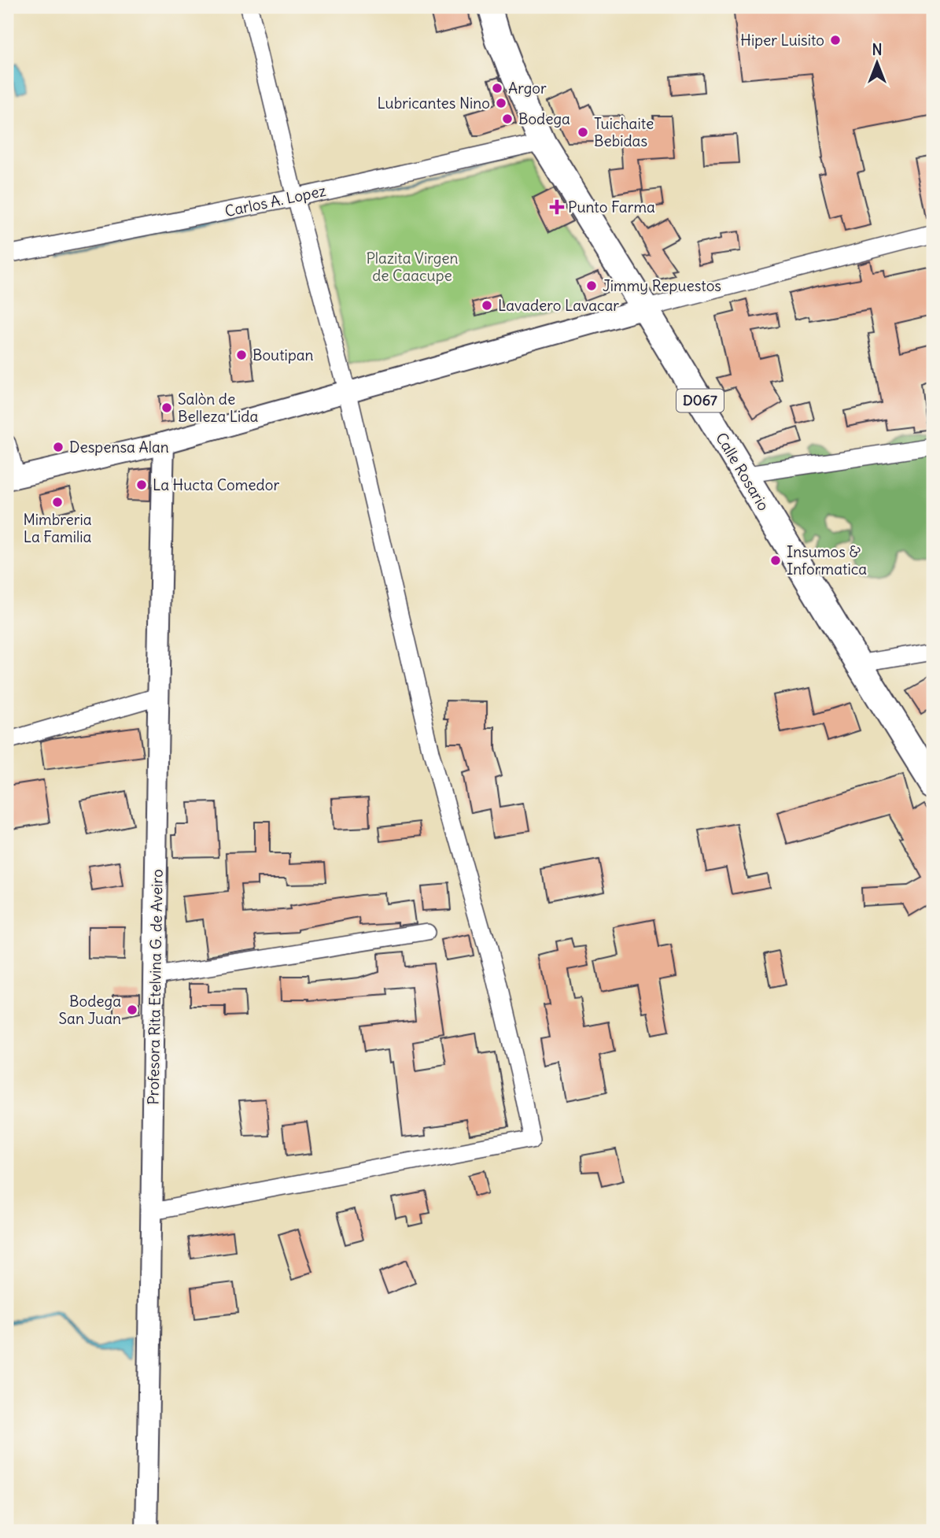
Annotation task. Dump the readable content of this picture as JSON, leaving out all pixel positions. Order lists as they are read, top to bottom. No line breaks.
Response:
{"streets":{"main road":["D067","Calle Rosario"],"street":["Carlos A. Lopez","Profesora Rita Etelvina G. de Aveiro"]},"crossings":[["Carlos A. Lopez","Calle Rosario"]],"parks":["Plazita Virgen de Caacupe"],"places":{"other":["Hiper Luisito","Argor","Lubricantes Nino","Bodega","Tuichaite Bebidas","Jimmy Repuestos","Lavadero Lavacar","Boutipan","Salòn de Belleza Lida","Despensa Alan","La Hucta Comedor","Mimbreria La Familia","Insumos & Informatica","Bodega San Juan"],"health":["Punto Farma"]},"north":"top"}
